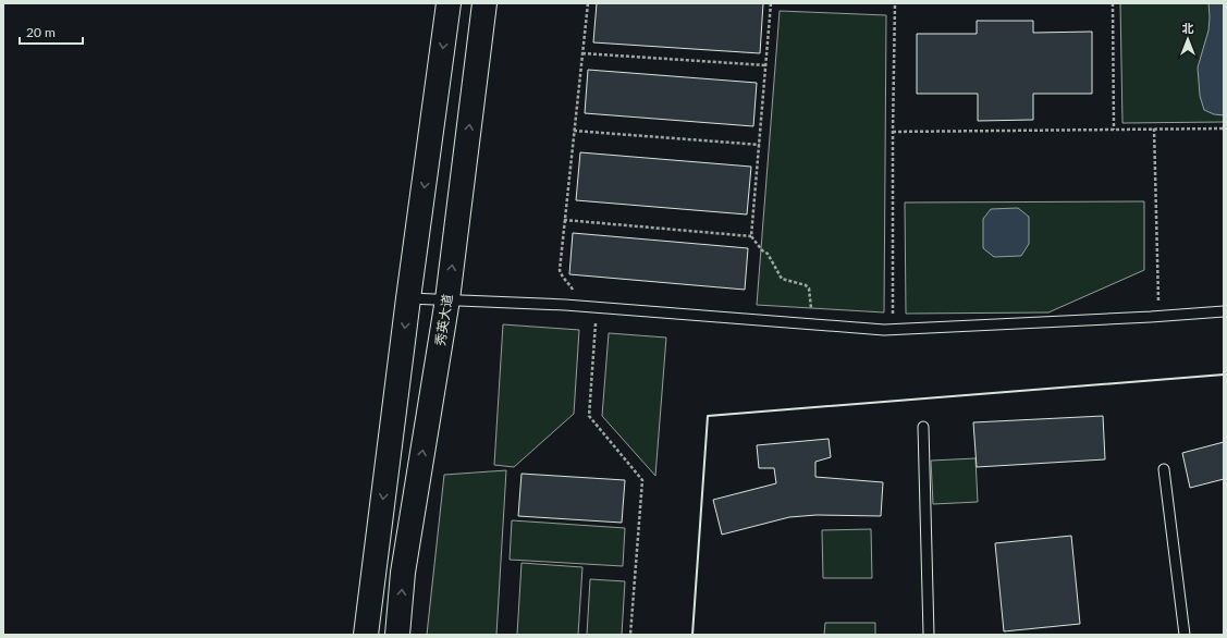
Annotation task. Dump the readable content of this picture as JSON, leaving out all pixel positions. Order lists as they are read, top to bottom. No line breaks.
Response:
{"streets":{"highway":["秀英大道"]},"scale_bar":"20 m","north":"top"}
